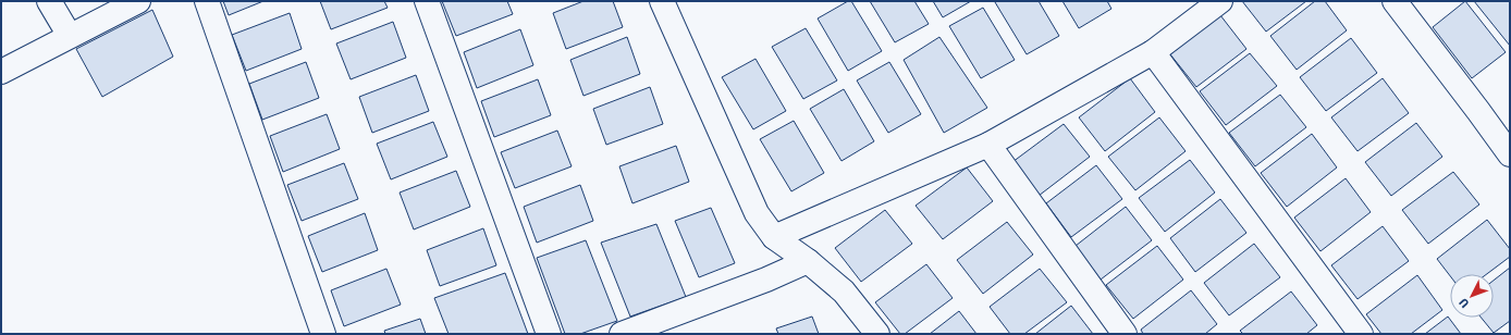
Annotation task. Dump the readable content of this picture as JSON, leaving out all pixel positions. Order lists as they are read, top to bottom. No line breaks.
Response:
{"north":"bottom left"}
